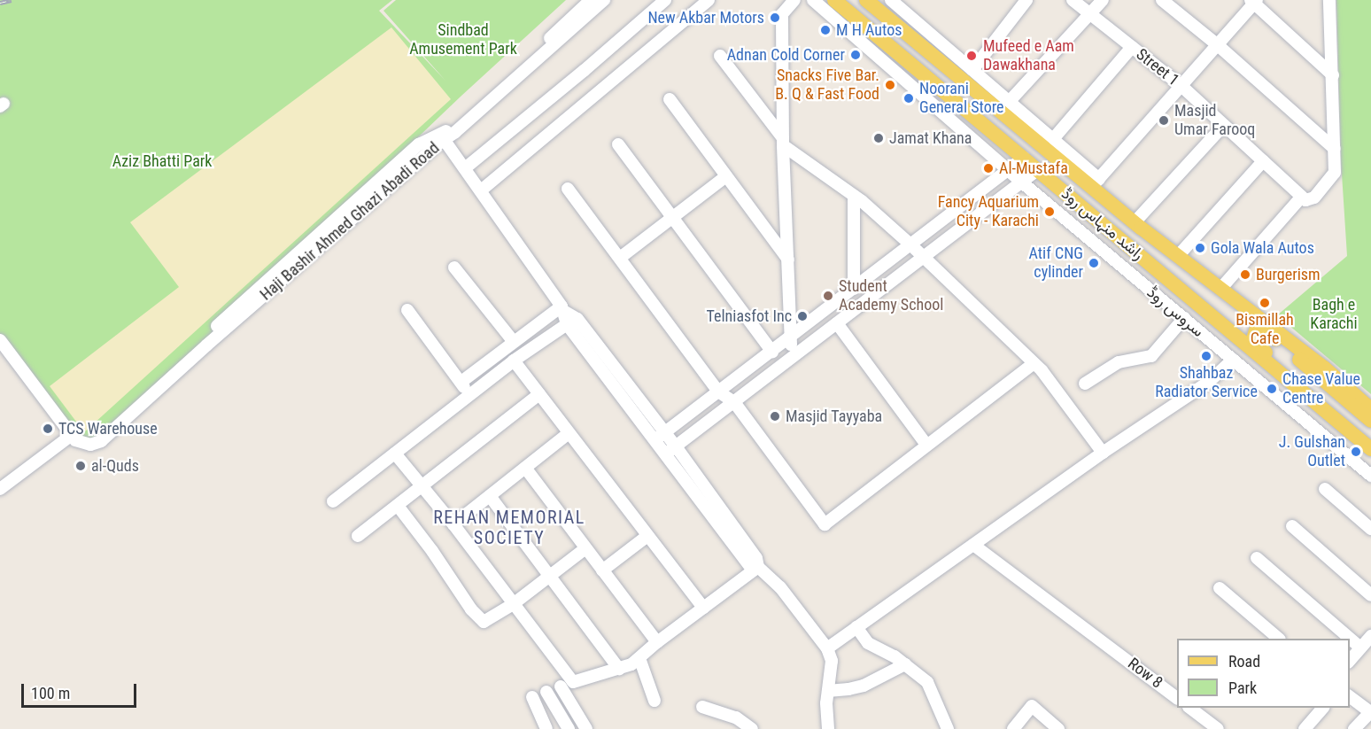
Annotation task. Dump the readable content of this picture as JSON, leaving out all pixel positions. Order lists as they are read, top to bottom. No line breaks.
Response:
{"streets":{"main road":["راشد منہاس روڈ"],"street":["Street 1","Haji Bashir Ahmed Ghazi Abadi Road","سروس روڈ","Row 8"]},"districts":["REHAN MEMORIAL SOCIETY"],"parks":["Sindbad Amusement Park","Aziz Bhatti Park","Bagh e Karachi"],"places":["New Akbar Motors","M H Autos","Adnan Cold Corner","Mufeed e Aam Dawakhana","Snacks Five Bar. B. Q & Fast Food","Noorani General Store","Masjid Umar Farooq","Jamat Khana","Al-Mustafa","Fancy Aquarium City - Karachi","Gola Wala Autos","Atif CNG cylinder","Burgerism","Student Academy School","Bismillah Cafe","Telniasfot Inc","Shahbaz Radiator Service","Chase Value Centre","Masjid Tayyaba","TCS Warehouse","J. Gulshan Outlet","al-Quds"],"legend":["Road","Park"],"scale_bar":"100 m"}
